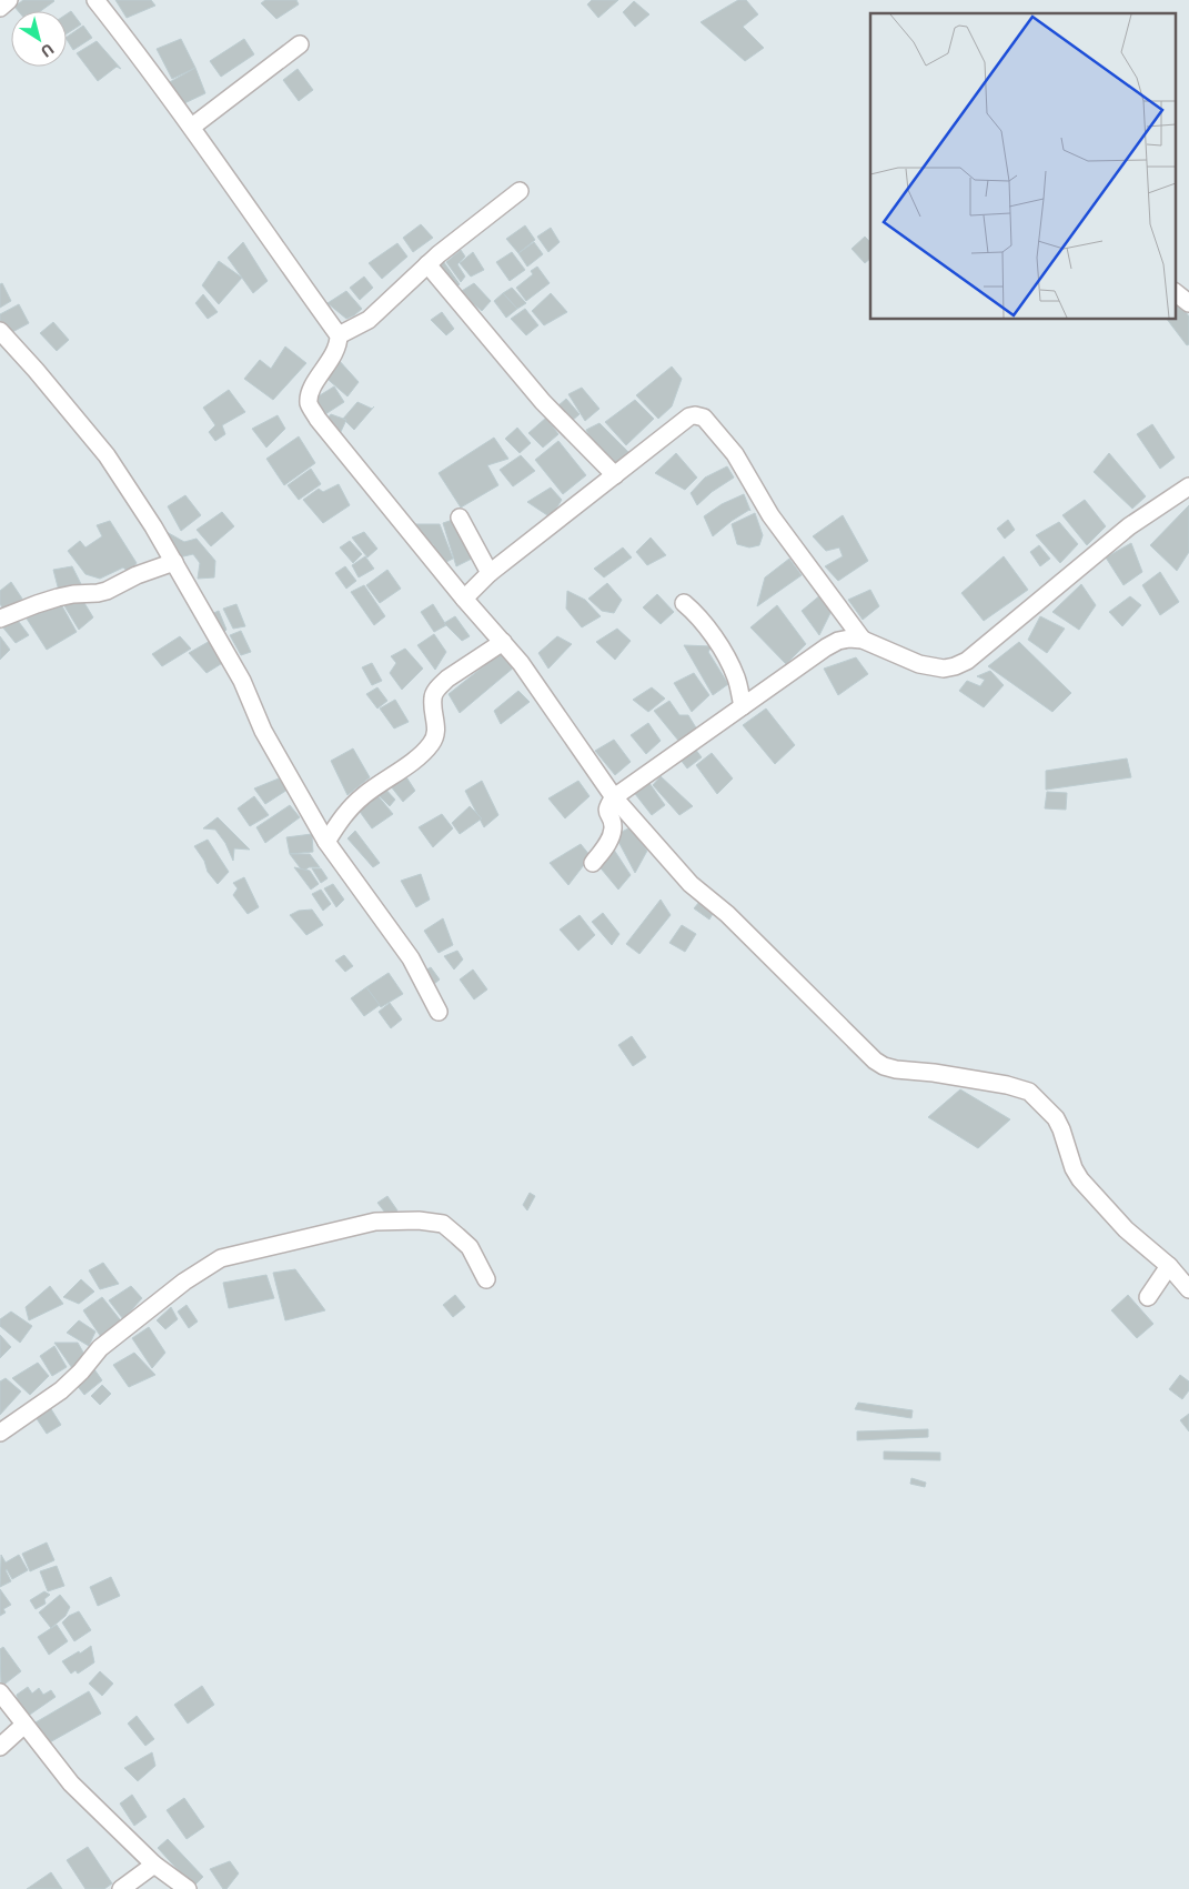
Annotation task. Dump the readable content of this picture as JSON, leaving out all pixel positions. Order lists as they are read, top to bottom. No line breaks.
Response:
{"north":"bottom right"}
